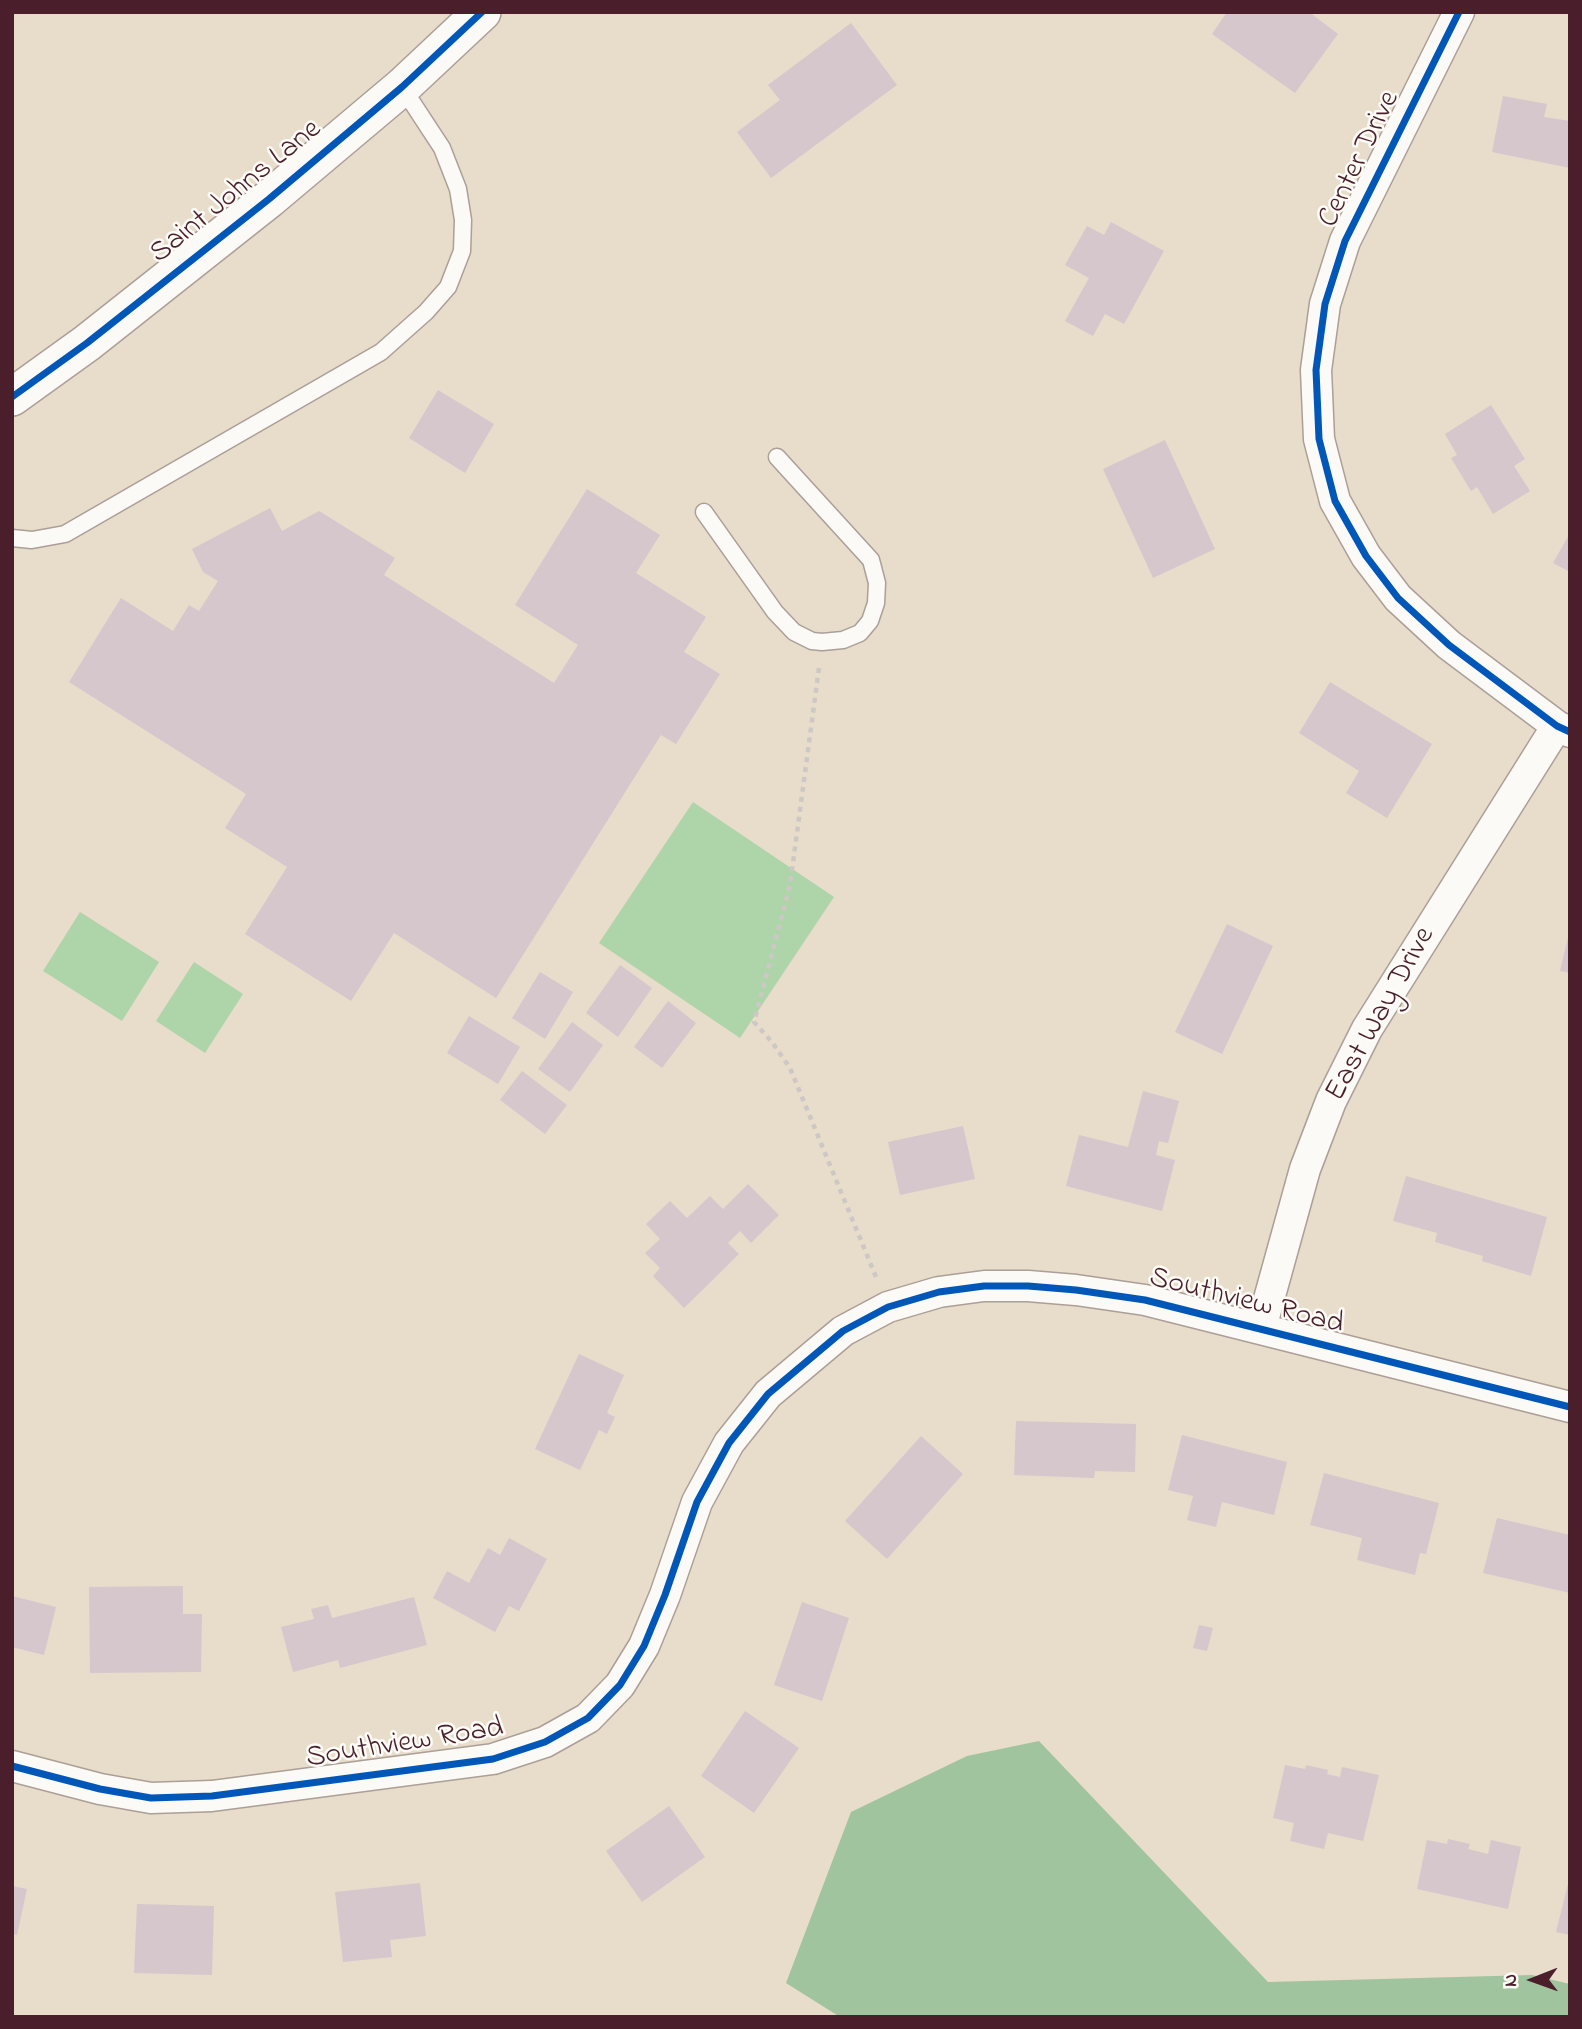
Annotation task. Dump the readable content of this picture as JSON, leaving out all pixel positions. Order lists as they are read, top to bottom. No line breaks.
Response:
{"streets":{"street":["Center Drive","Saint Johns Lane","East Way Drive","Southview Road"]},"crossings":[["Center Drive","East Way Drive"],["East Way Drive","Southview Road"]],"north":"left"}
